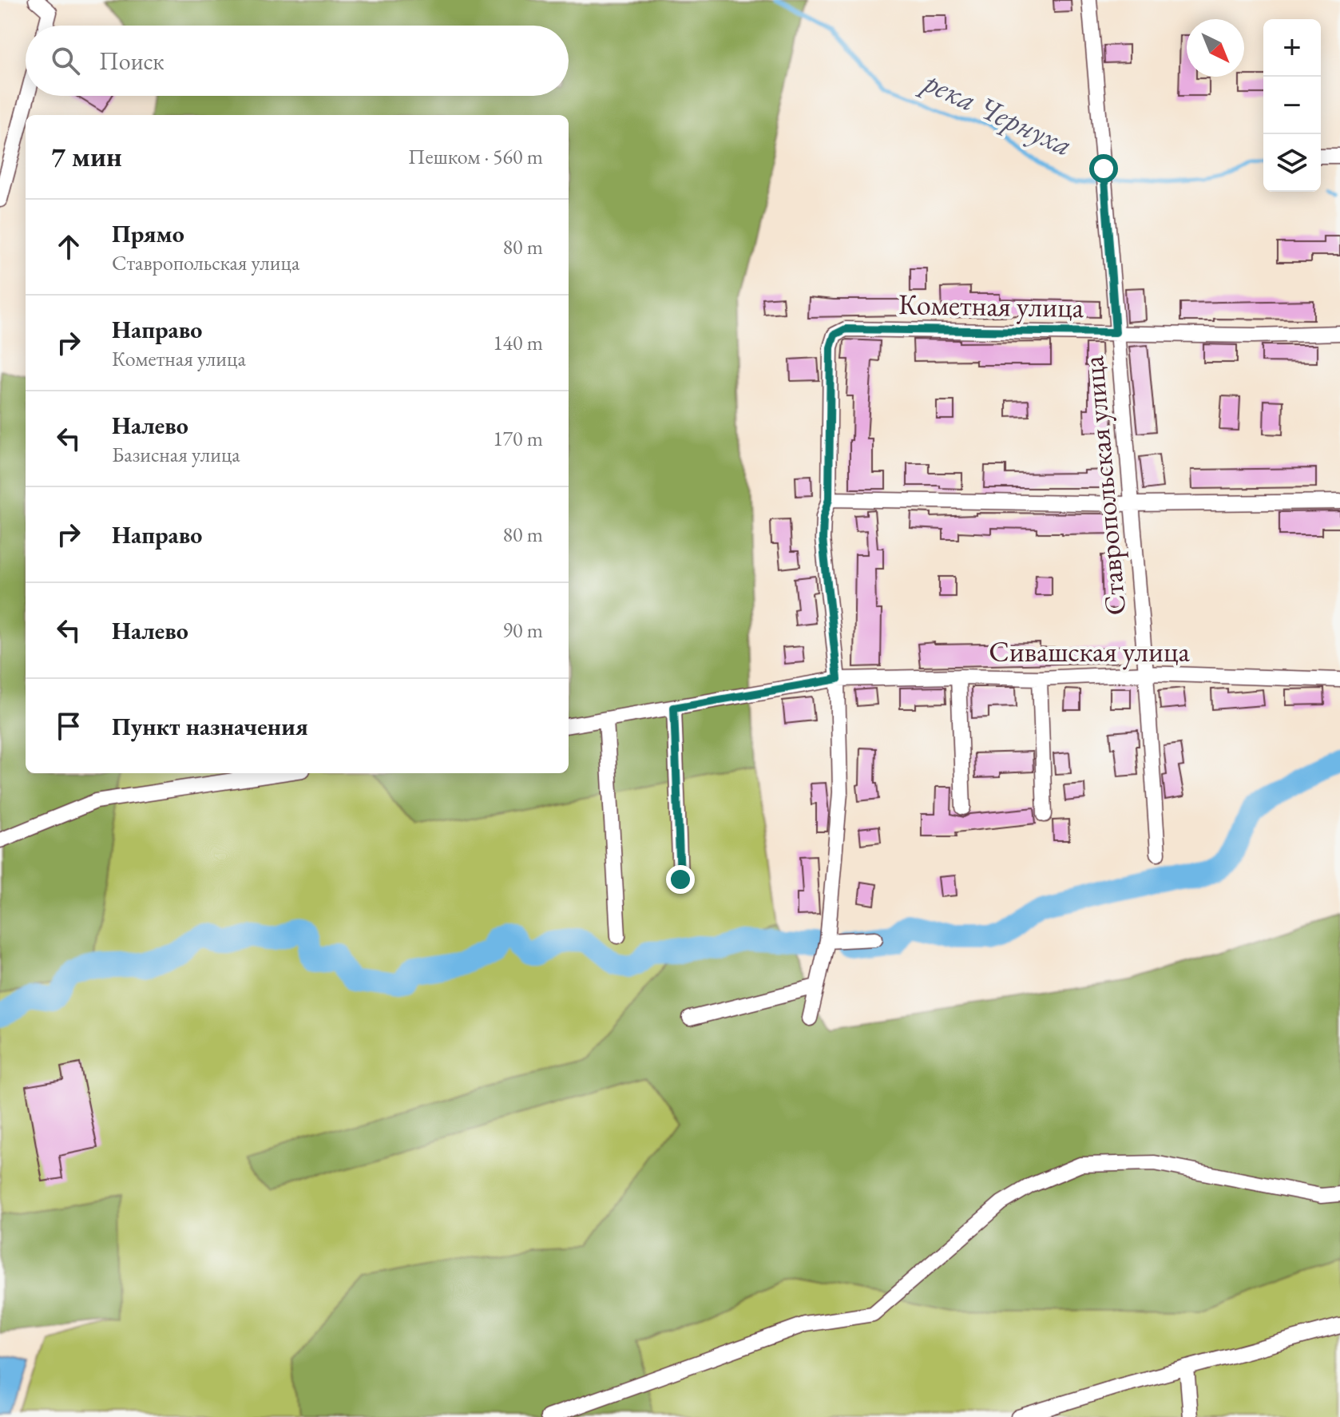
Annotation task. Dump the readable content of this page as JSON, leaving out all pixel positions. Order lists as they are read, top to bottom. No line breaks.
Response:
{"streets":{"street":["Кометная улица","Ставропольская улица","Сивашская улица"]},"crossings":[["Кометная улица","Ставропольская улица"],["Ставропольская улица","Сивашская улица"]],"water":["река Чернуха"],"north":"bottom right","page":{"map_buttons":["+","−"],"search":"Поиск","heading":["7 мин","Пешком · 560 m"],"list":[["Прямо","Ставропольская улица","80 m"],["Направо","Кометная улица","140 m"],["Налево","Базисная улица","170 m"],["Направо","80 m"],["Налево","90 m"],"Пункт назначения"]}}
